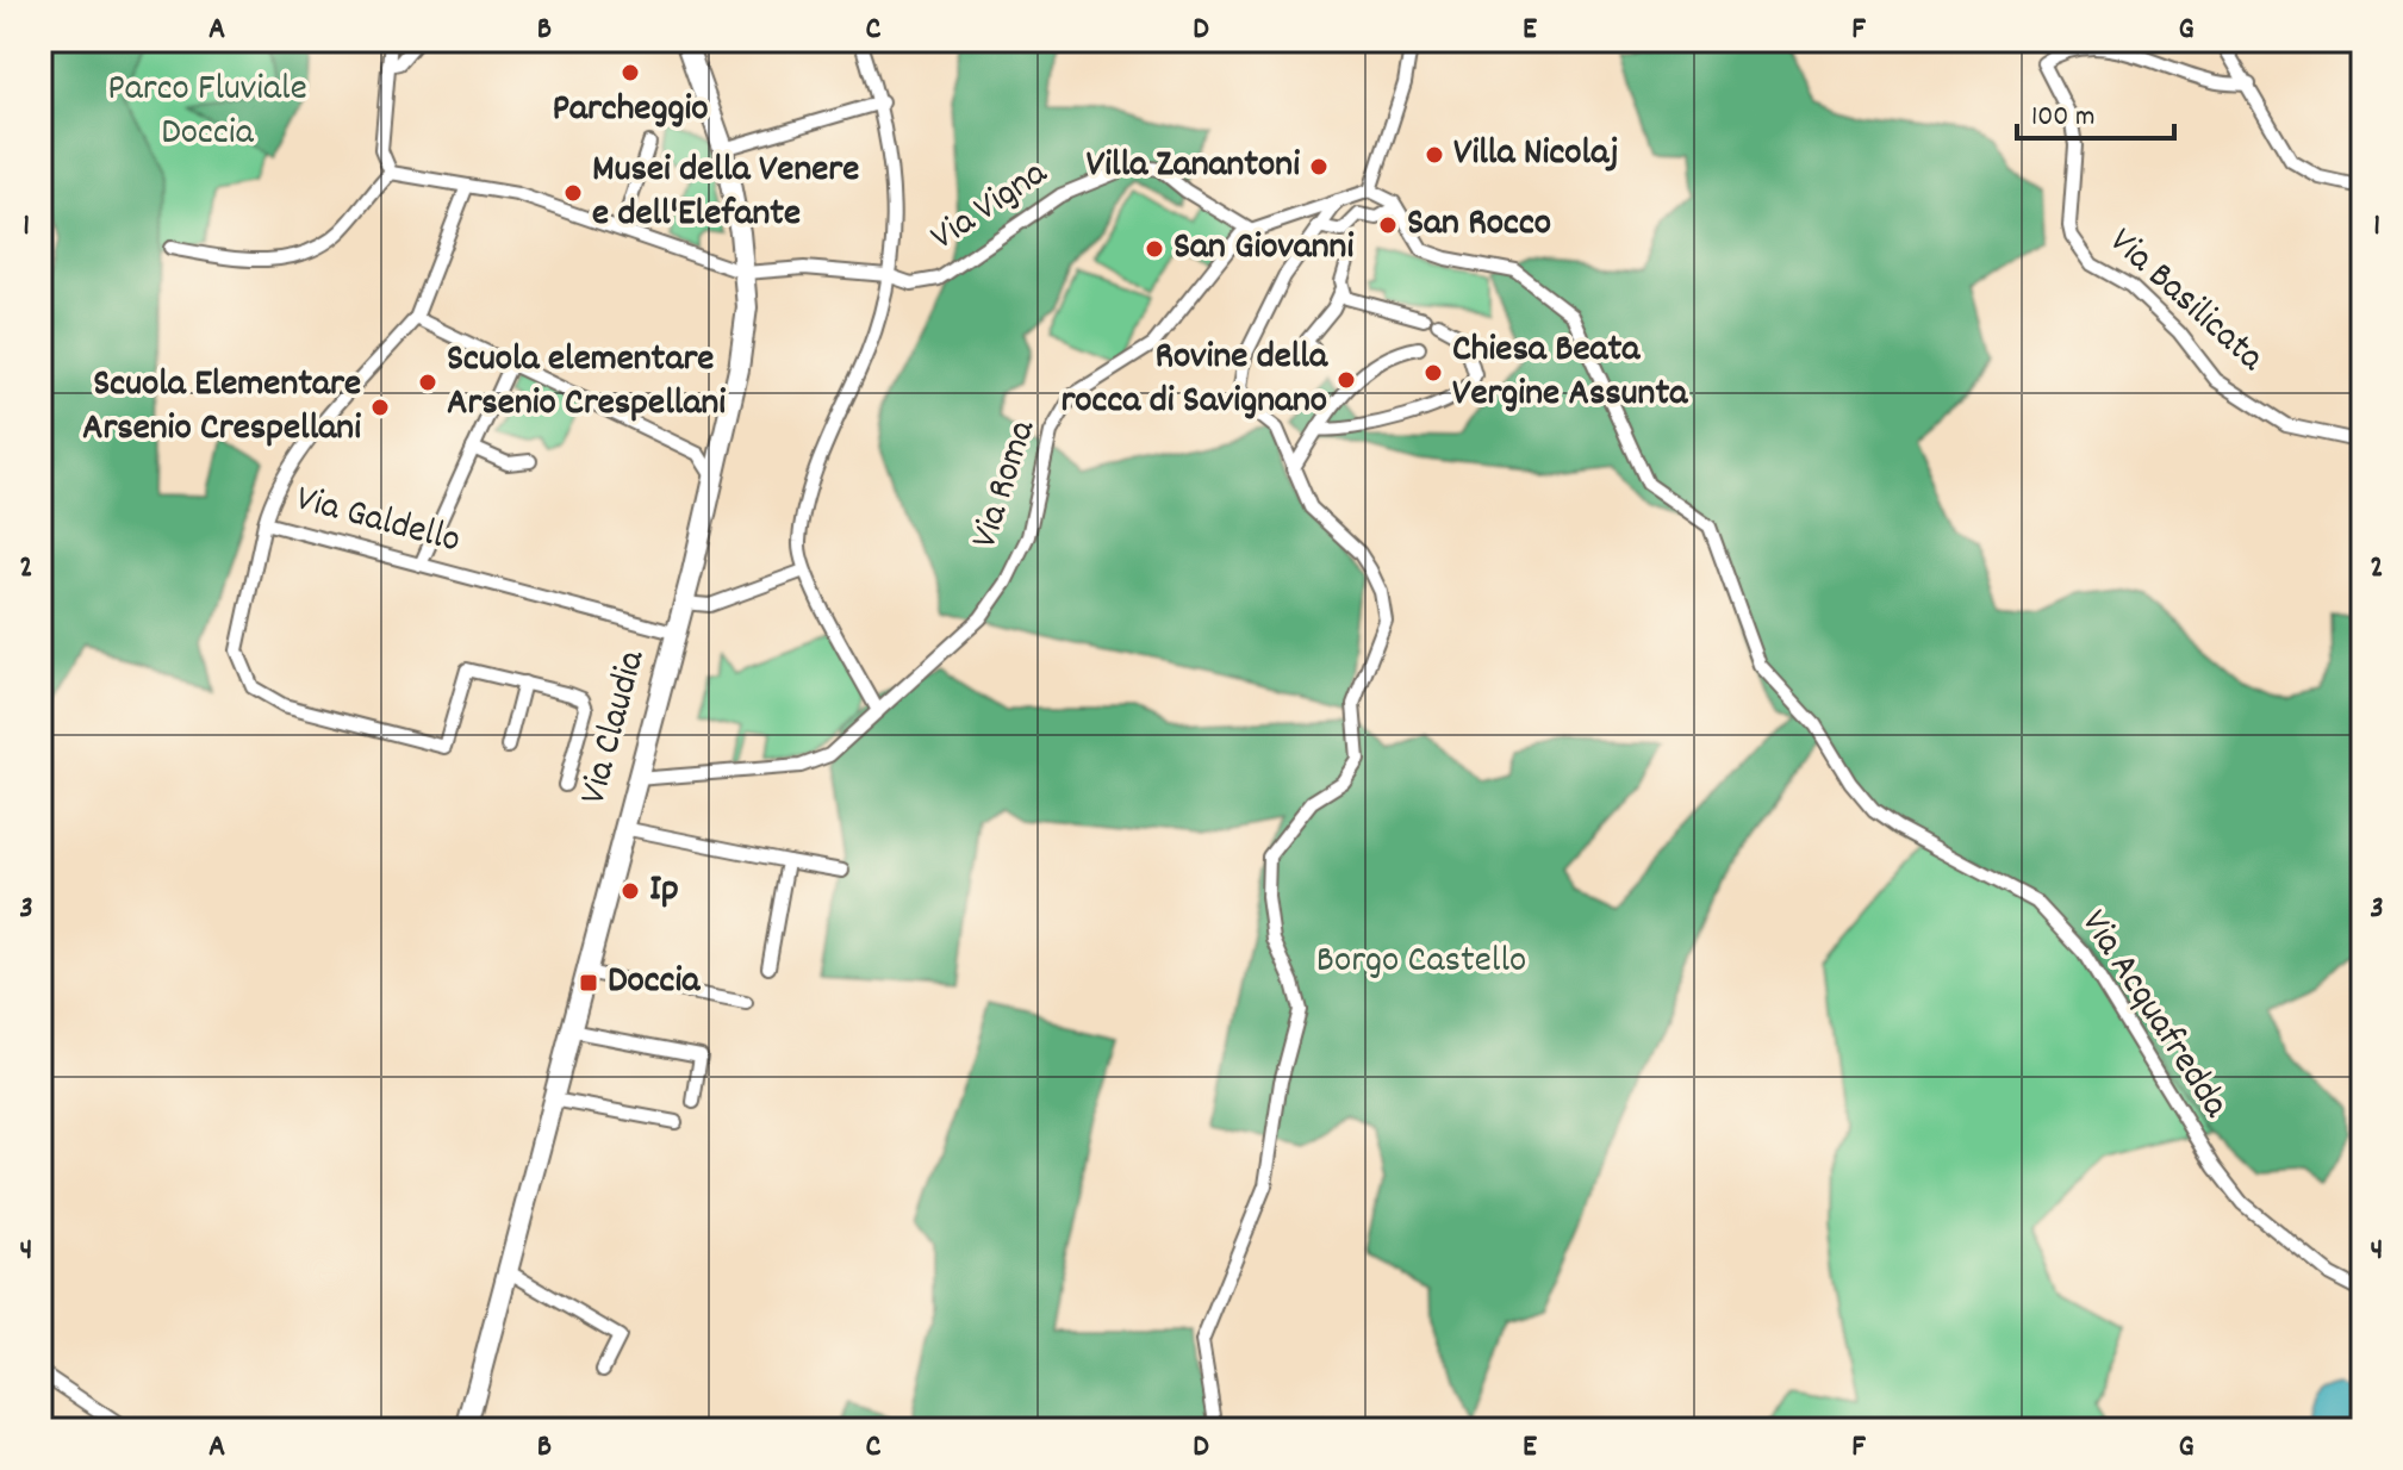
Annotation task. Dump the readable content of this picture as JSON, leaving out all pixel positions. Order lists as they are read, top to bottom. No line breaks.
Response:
{"streets":{"main road":["Via Claudia"],"street":["Via Vigna","Via Basilicata","Via Roma","Via Galdello","Via Acquafredda"]},"crossings":[["Via Vigna","Via Roma"],["Via Vigna","Via Claudia"],["Via Roma","Via Claudia"],["Via Galdello","Via Claudia"]],"parks":["Parco Fluviale Doccia","Borgo Castello"],"places":{"other":["Parcheggio","Villa Nicolaj","Villa Zanantoni","Musei della Venere e dell'Elefante","San Rocco","San Giovanni","Chiesa Beata Vergine Assunta","Rovine della rocca di Savignano","Scuola elementare Arsenio Crespellani","Scuola Elementare Arsenio Crespellani","Ip"],"transit":["Doccia"]},"scale_bar":"100 m","grid":{"columns":["A","B","C","D","E","F","G"],"rows":["1","2","3","4"]}}
